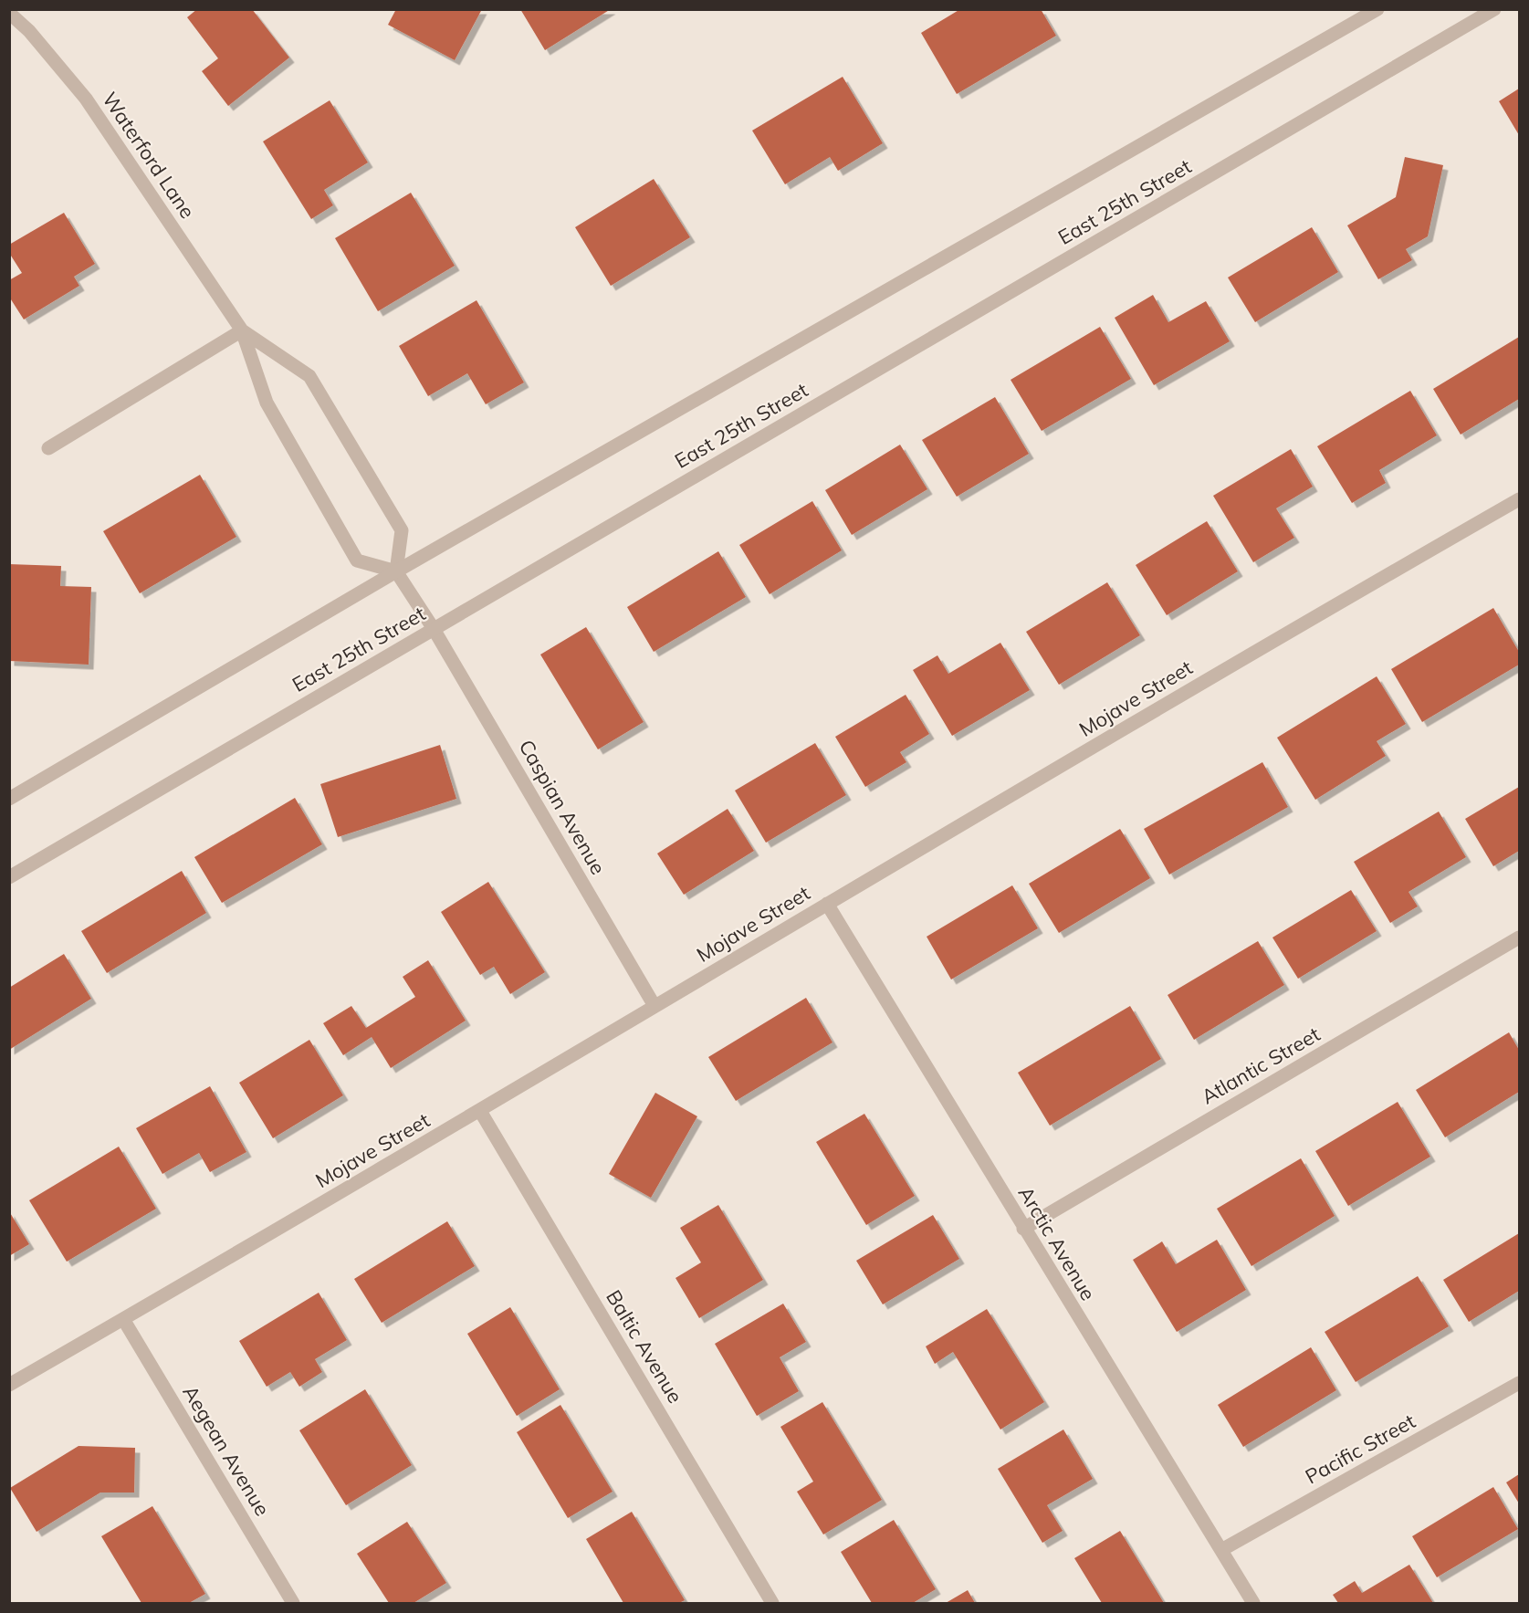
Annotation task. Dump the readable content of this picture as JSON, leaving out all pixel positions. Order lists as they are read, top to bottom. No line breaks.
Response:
{"streets":{"street":["Waterford Lane","East 25th Street","Mojave Street","Caspian Avenue","Atlantic Street","Arctic Avenue","Baltic Avenue","Pacific Street","Aegean Avenue"]},"crossings":[["Waterford Lane","East 25th Street"],["East 25th Street","Caspian Avenue"],["Mojave Street","Caspian Avenue"],["Mojave Street","Arctic Avenue"],["Mojave Street","Baltic Avenue"],["Mojave Street","Aegean Avenue"],["Atlantic Street","Arctic Avenue"],["Arctic Avenue","Pacific Street"]]}
